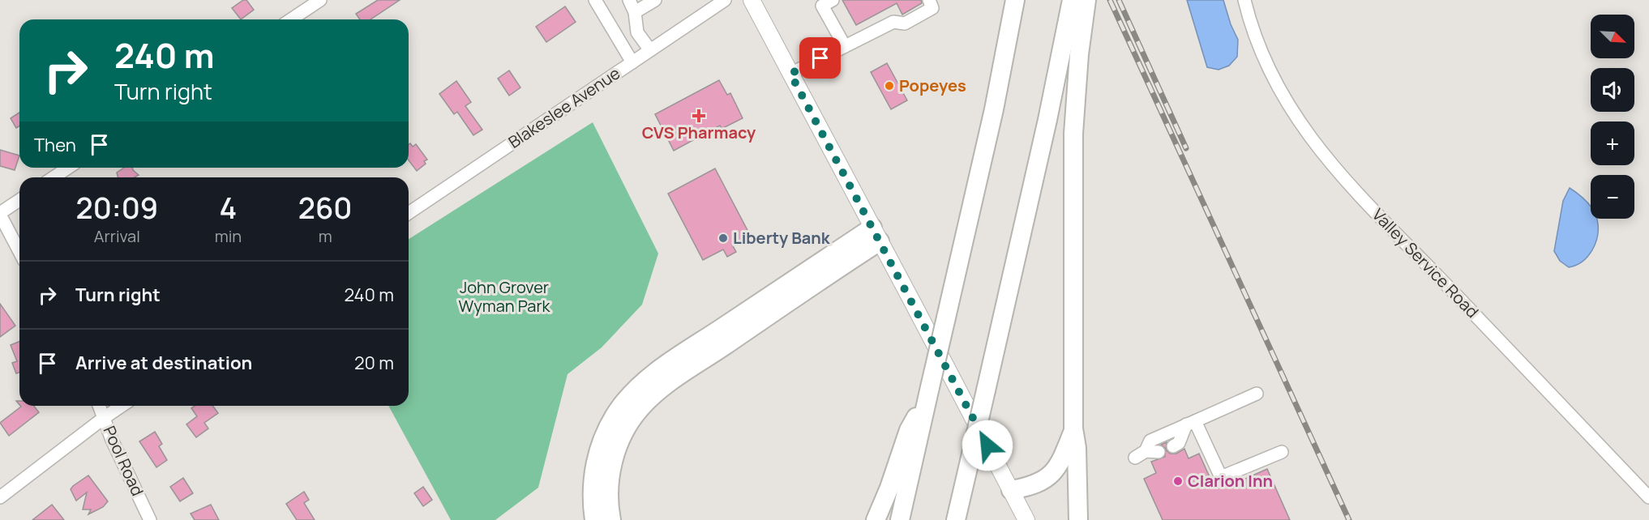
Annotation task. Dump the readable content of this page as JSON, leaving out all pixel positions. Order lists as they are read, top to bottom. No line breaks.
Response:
{"streets":{"street":["Blakeslee Avenue","Valley Service Road","Pool Road"]},"parks":["John Grover Wyman Park"],"places":{"other":["Popeyes","Liberty Bank","Clarion Inn"],"health":["CVS Pharmacy"]},"north":"bottom right","page":{"map_buttons":["+","−"],"turn":["240 m","Turn right"],"then":"Then","eta":["20:09","Arrival","4","min","260","m"],"list":[{"name":"Turn right","value":"240 m"},{"name":"Arrive at destination","value":"20 m"}]}}
